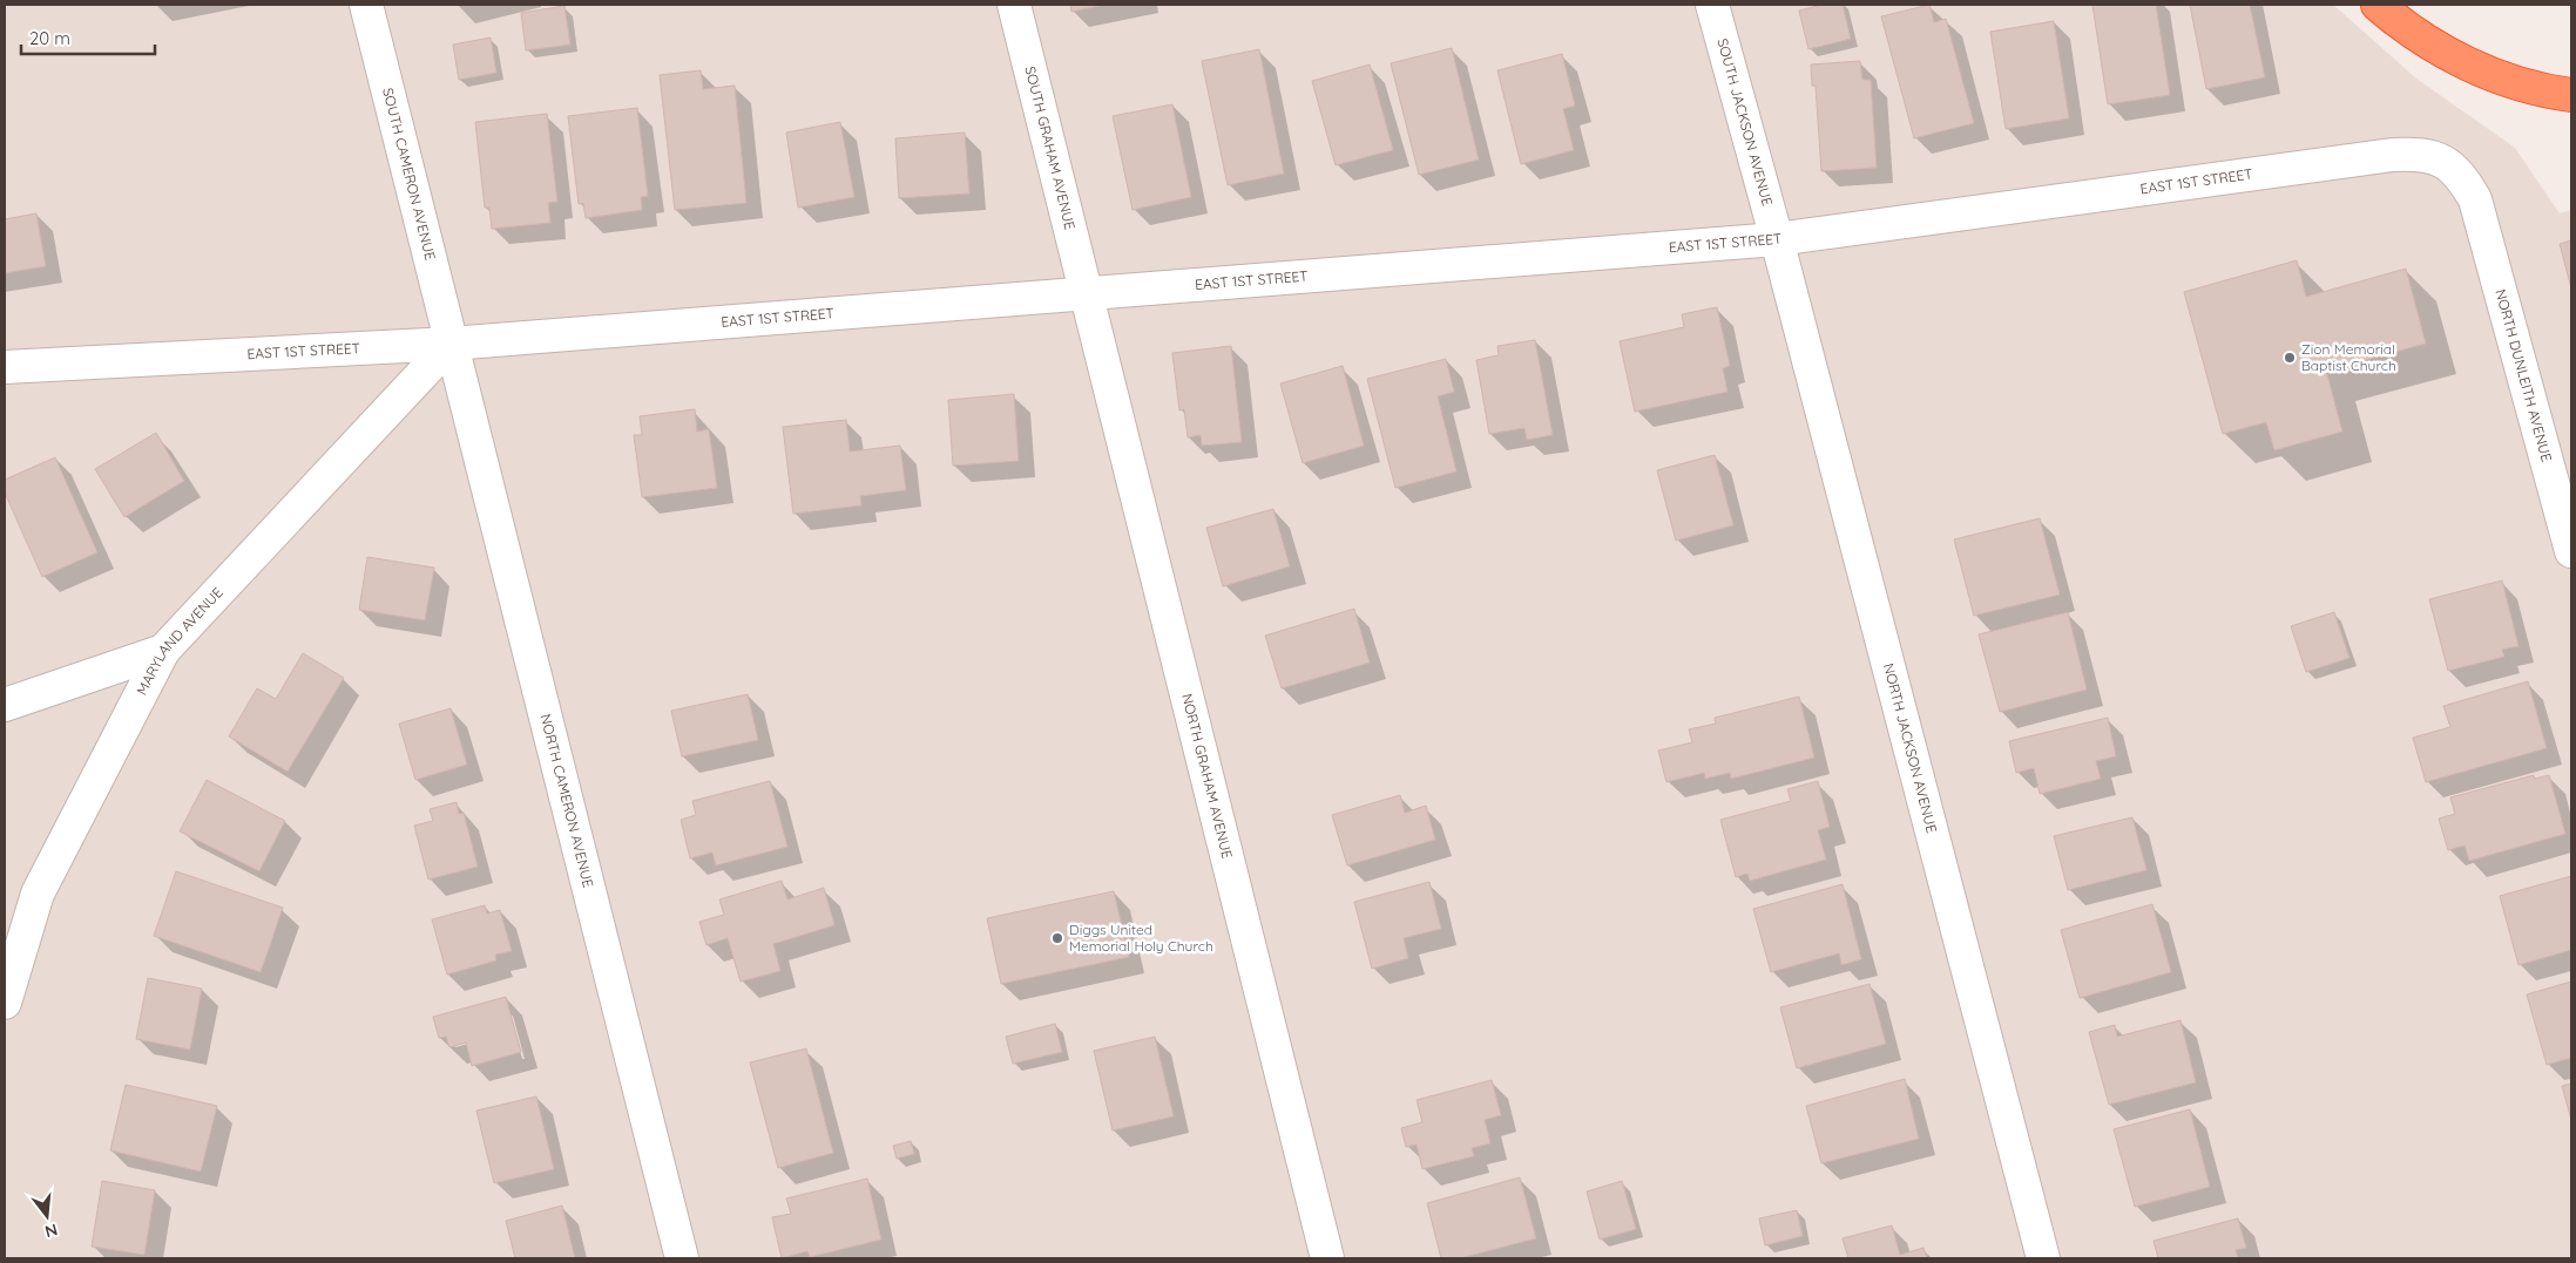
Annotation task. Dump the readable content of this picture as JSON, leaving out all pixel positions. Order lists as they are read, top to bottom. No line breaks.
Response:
{"streets":{"street":["SOUTH JACKSON AVENUE","SOUTH GRAHAM AVENUE","SOUTH CAMERON AVENUE","EAST 1ST STREET","NORTH DUNLEITH AVENUE","MARYLAND AVENUE","NORTH JACKSON AVENUE","NORTH GRAHAM AVENUE","NORTH CAMERON AVENUE"]},"crossings":[["SOUTH JACKSON AVENUE","EAST 1ST STREET"],["SOUTH JACKSON AVENUE","NORTH JACKSON AVENUE"],["SOUTH GRAHAM AVENUE","EAST 1ST STREET"],["SOUTH GRAHAM AVENUE","NORTH GRAHAM AVENUE"],["SOUTH CAMERON AVENUE","EAST 1ST STREET"],["SOUTH CAMERON AVENUE","MARYLAND AVENUE"],["SOUTH CAMERON AVENUE","NORTH CAMERON AVENUE"],["EAST 1ST STREET","NORTH DUNLEITH AVENUE"],["EAST 1ST STREET","MARYLAND AVENUE"],["EAST 1ST STREET","NORTH JACKSON AVENUE"],["EAST 1ST STREET","NORTH GRAHAM AVENUE"],["EAST 1ST STREET","NORTH CAMERON AVENUE"],["MARYLAND AVENUE","NORTH CAMERON AVENUE"]],"places":["Zion Memorial Baptist Church","Diggs United Memorial Holy Church"],"scale_bar":"20 m","north":"bottom"}
